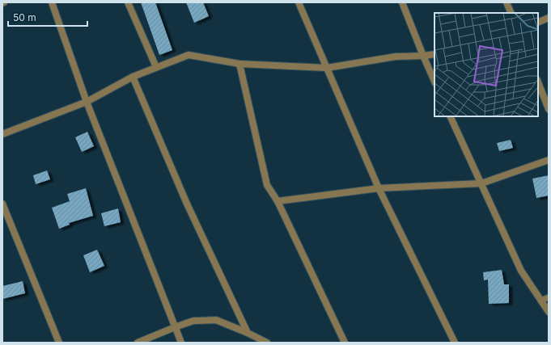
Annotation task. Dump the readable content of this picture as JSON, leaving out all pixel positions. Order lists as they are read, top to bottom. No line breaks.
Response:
{"scale_bar":"50 m"}
